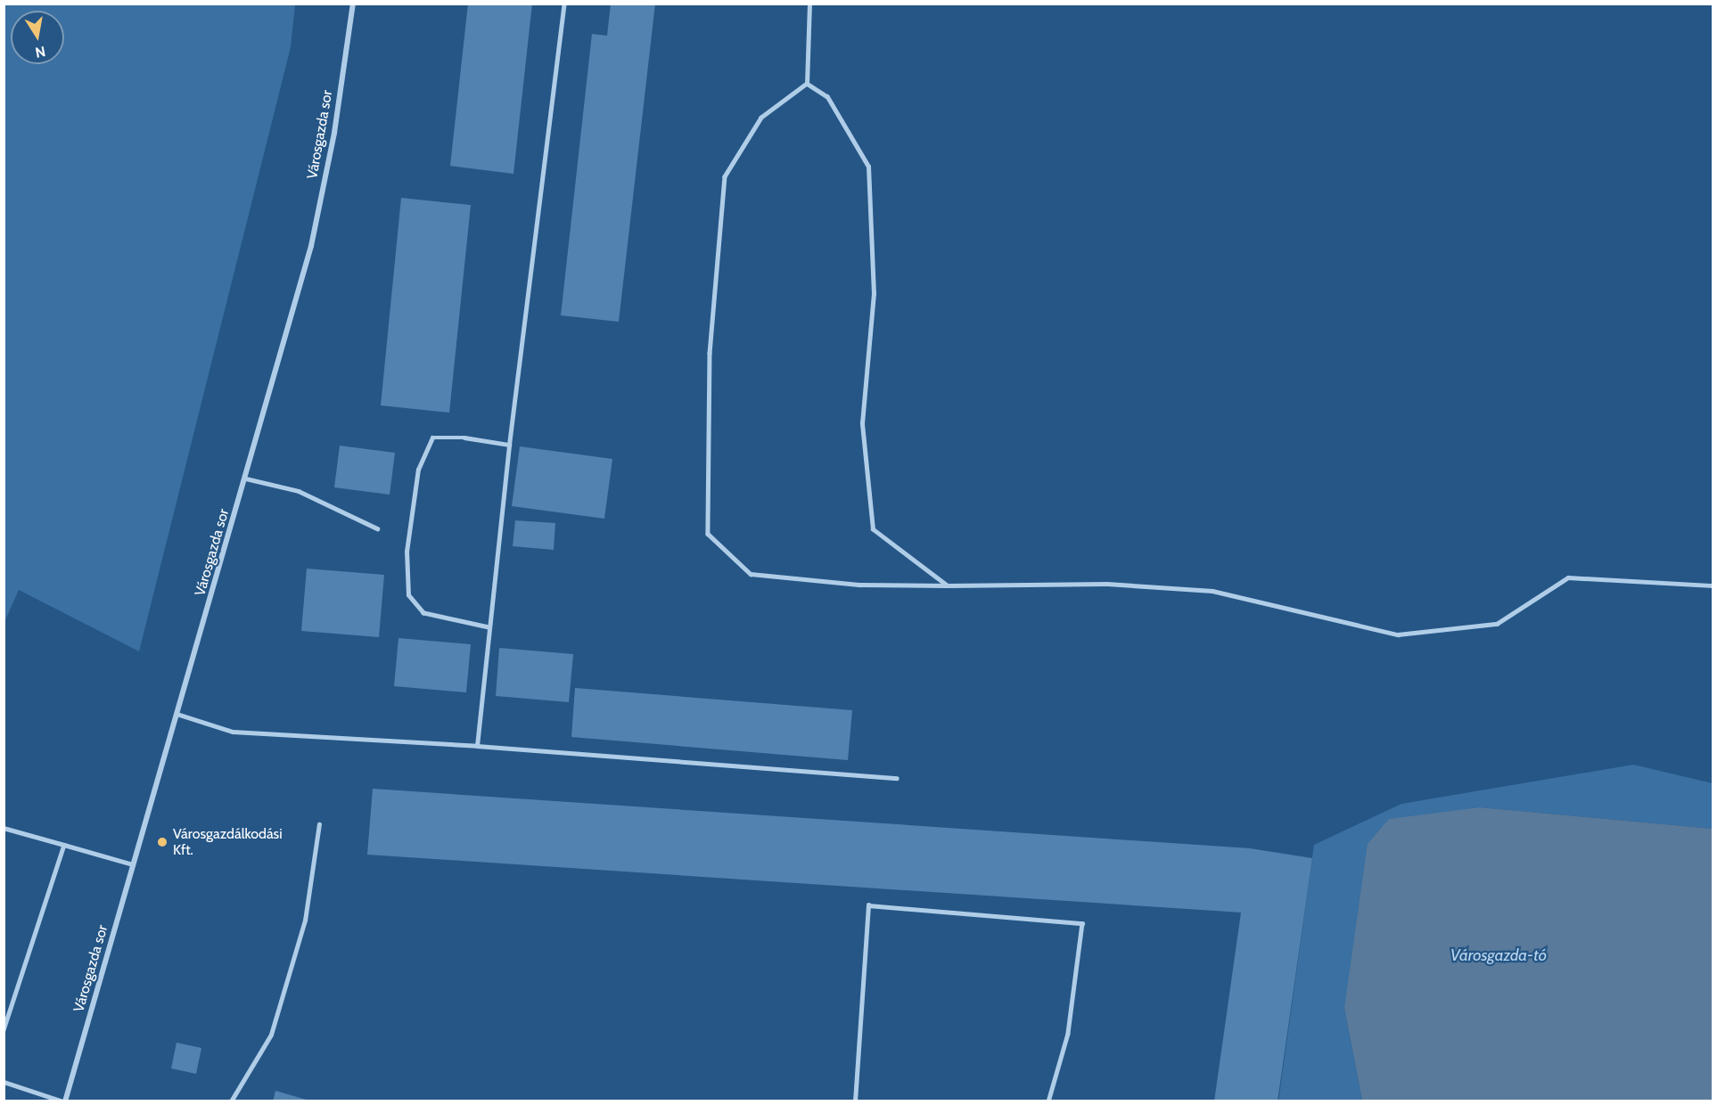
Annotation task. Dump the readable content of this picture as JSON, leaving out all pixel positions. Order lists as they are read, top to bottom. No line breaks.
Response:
{"streets":{"street":["Városgazda sor"]},"water":["Városgazda-tó"],"places":["Városgazdálkodási Kft."],"north":"bottom"}
